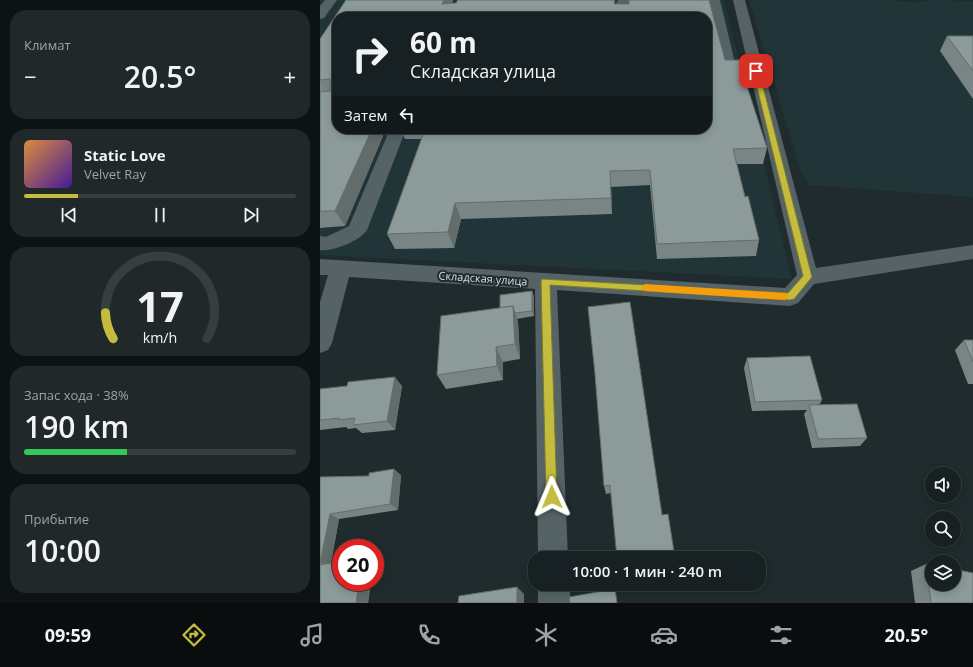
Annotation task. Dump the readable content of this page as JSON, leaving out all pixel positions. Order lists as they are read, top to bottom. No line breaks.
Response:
{"streets":{"street":["Складская улица"]},"page":{"tile":["Климат",["Запас хода · 38%","190 km"],["Прибытие","10:00"]],"turn":["60 m","Складская улица"],"heat":["−","20.5°","+"],"then":"Затем","song":["Static Love","Velvet Ray"],"limit":"20","trip":"10:00 · 1 мин · 240 m","tabs":["09:59","20.5°"],"gauge":["17","km/h"]}}
